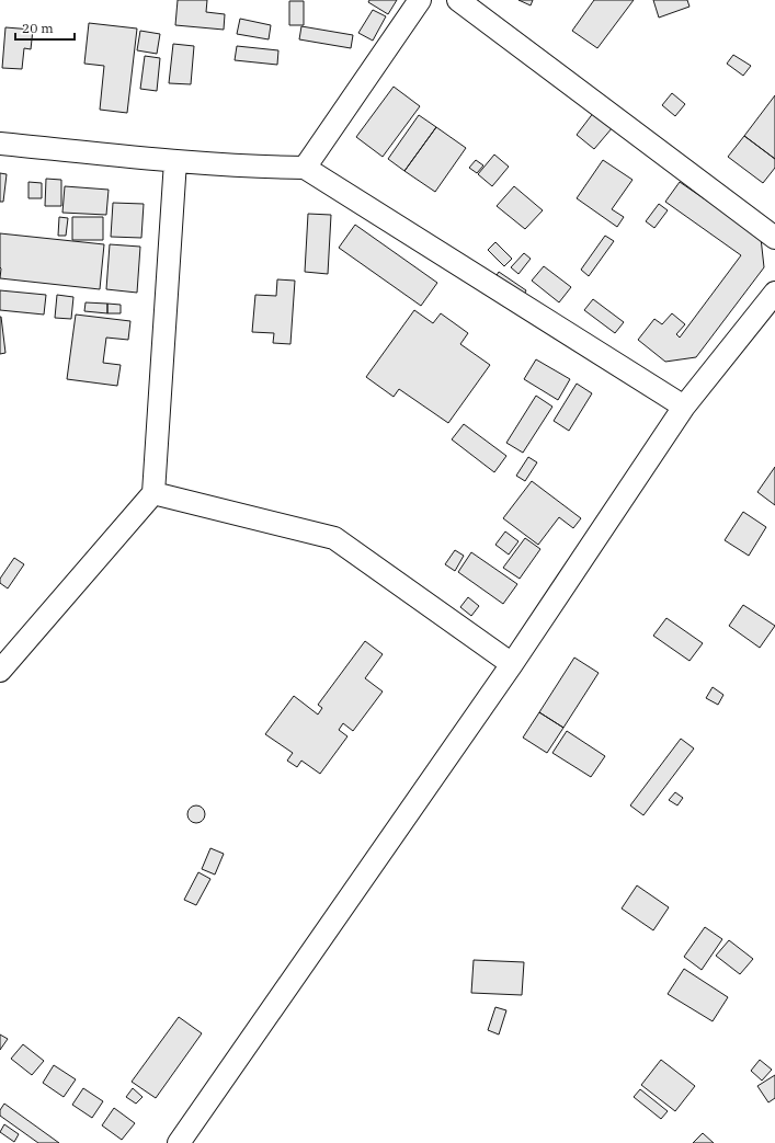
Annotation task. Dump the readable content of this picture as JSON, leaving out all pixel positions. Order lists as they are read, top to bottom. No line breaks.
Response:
{"scale_bar":"20 m"}
